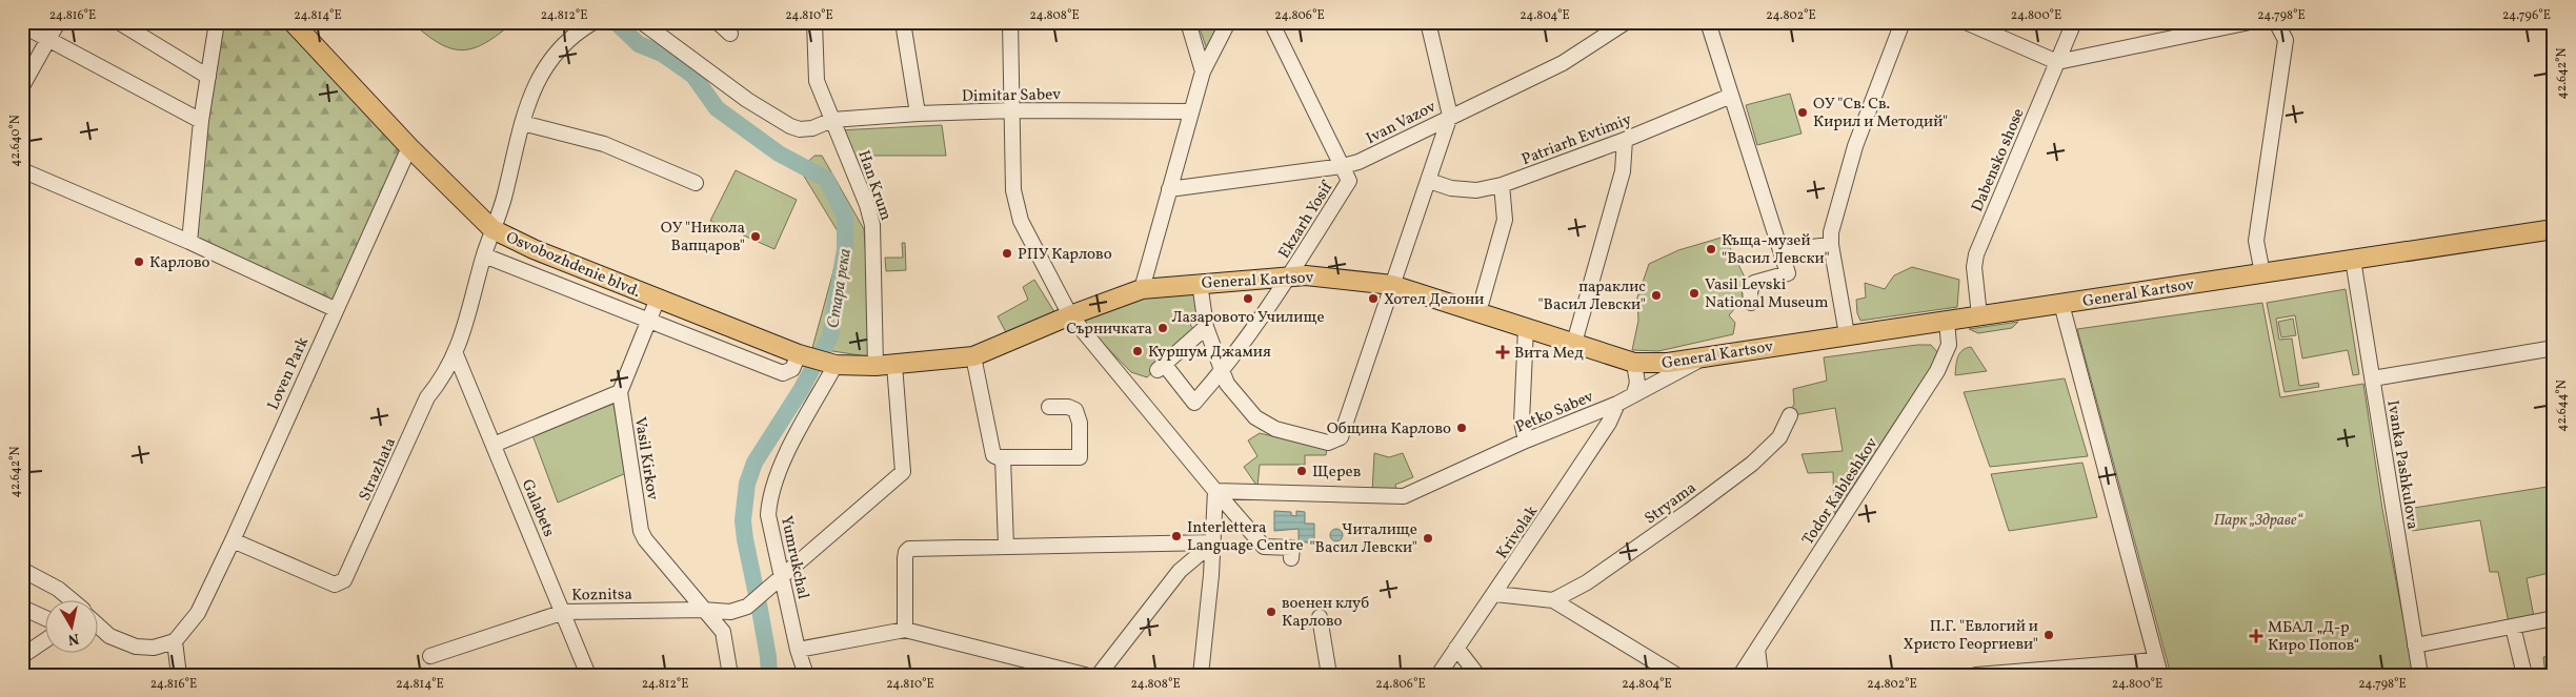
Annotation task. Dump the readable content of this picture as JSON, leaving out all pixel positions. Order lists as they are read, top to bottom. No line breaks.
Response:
{"streets":{"main road":["Osvobozhdenie blvd.","General Kartsov"],"street":["Dimitar Sabev","Ivan Vazov","Patriarh Evtimiy","Dabensko shose","Han Krum","Ekzarh Yosif","Loven Park","Petko Sabev","Vasil Kirkov","Ivanka Pashkulova","Strazhata","Todor Kableshkov","Stryama","Galabets","Krivolak","Yumrukchal","Koznitsa"]},"crossings":[["Dimitar Sabev","Han Krum"],["Ivan Vazov","Ekzarh Yosif"],["Dabensko shose","General Kartsov"],["Han Krum","General Kartsov"],["Han Krum","Yumrukchal"],["Han Krum","Koznitsa"],["Ekzarh Yosif","General Kartsov"],["Osvobozhdenie blvd.","General Kartsov"],["Osvobozhdenie blvd.","Loven Park"],["Osvobozhdenie blvd.","Strazhata"],["Osvobozhdenie blvd.","Yumrukchal"],["General Kartsov","Petko Sabev"],["General Kartsov","Ivanka Pashkulova"],["General Kartsov","Todor Kableshkov"],["General Kartsov","Yumrukchal"],["Loven Park","Strazhata"],["Petko Sabev","Krivolak"],["Vasil Kirkov","Koznitsa"],["Strazhata","Galabets"],["Galabets","Koznitsa"],["Yumrukchal","Koznitsa"]],"water":["Стара река"],"parks":["Парк „Здраве“"],"places":{"other":["ОУ \"Св. Св. Кирил и Методий\"","ОУ \"Никола Вапцаров\"","Къща-музей \"Васил Левски\"","РПУ Карлово","Карлово","Vasil Levski National Museum","параклис \"Васил Левски\"","Лазаровото Училище","Хотел Делони","Сърничката","Куршум Джамия","Община Карлово","Щерев","Interlettera Language Centre","Читалище \"Васил Левски\"","военен клуб Карлово","П.Г. \"Евлогий и Христо Георгиеви\""],"health":["Вита Мед","МБАЛ „Д-р Киро Попов“"]},"north":"bottom","coordinates":["24.816°E","24.814°E","24.812°E","24.810°E","24.808°E","24.806°E","24.804°E","24.802°E","24.800°E","24.798°E","24.796°E","42.642°N","42.640°N","42.644°N"]}
